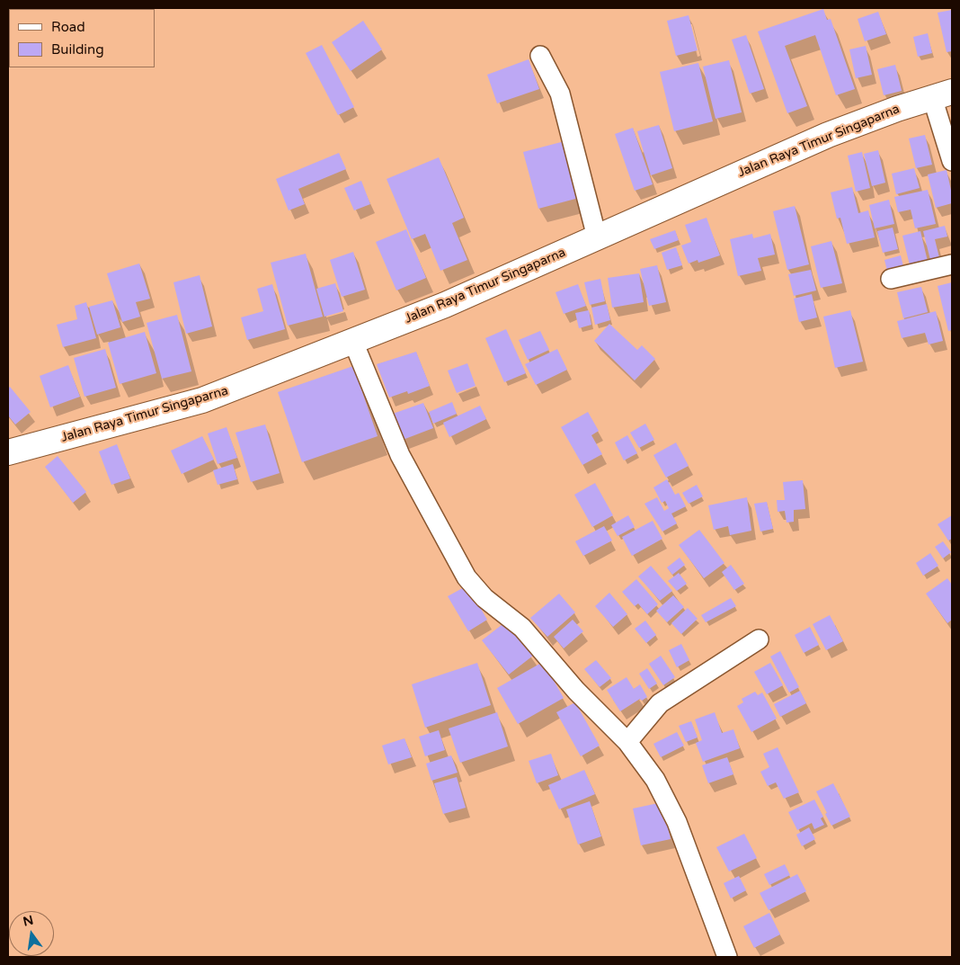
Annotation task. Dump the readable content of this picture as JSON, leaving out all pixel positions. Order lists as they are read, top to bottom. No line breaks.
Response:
{"streets":{"main road":["Jalan Raya Timur Singaparna"]},"legend":["Road","Building"],"north":"top"}
